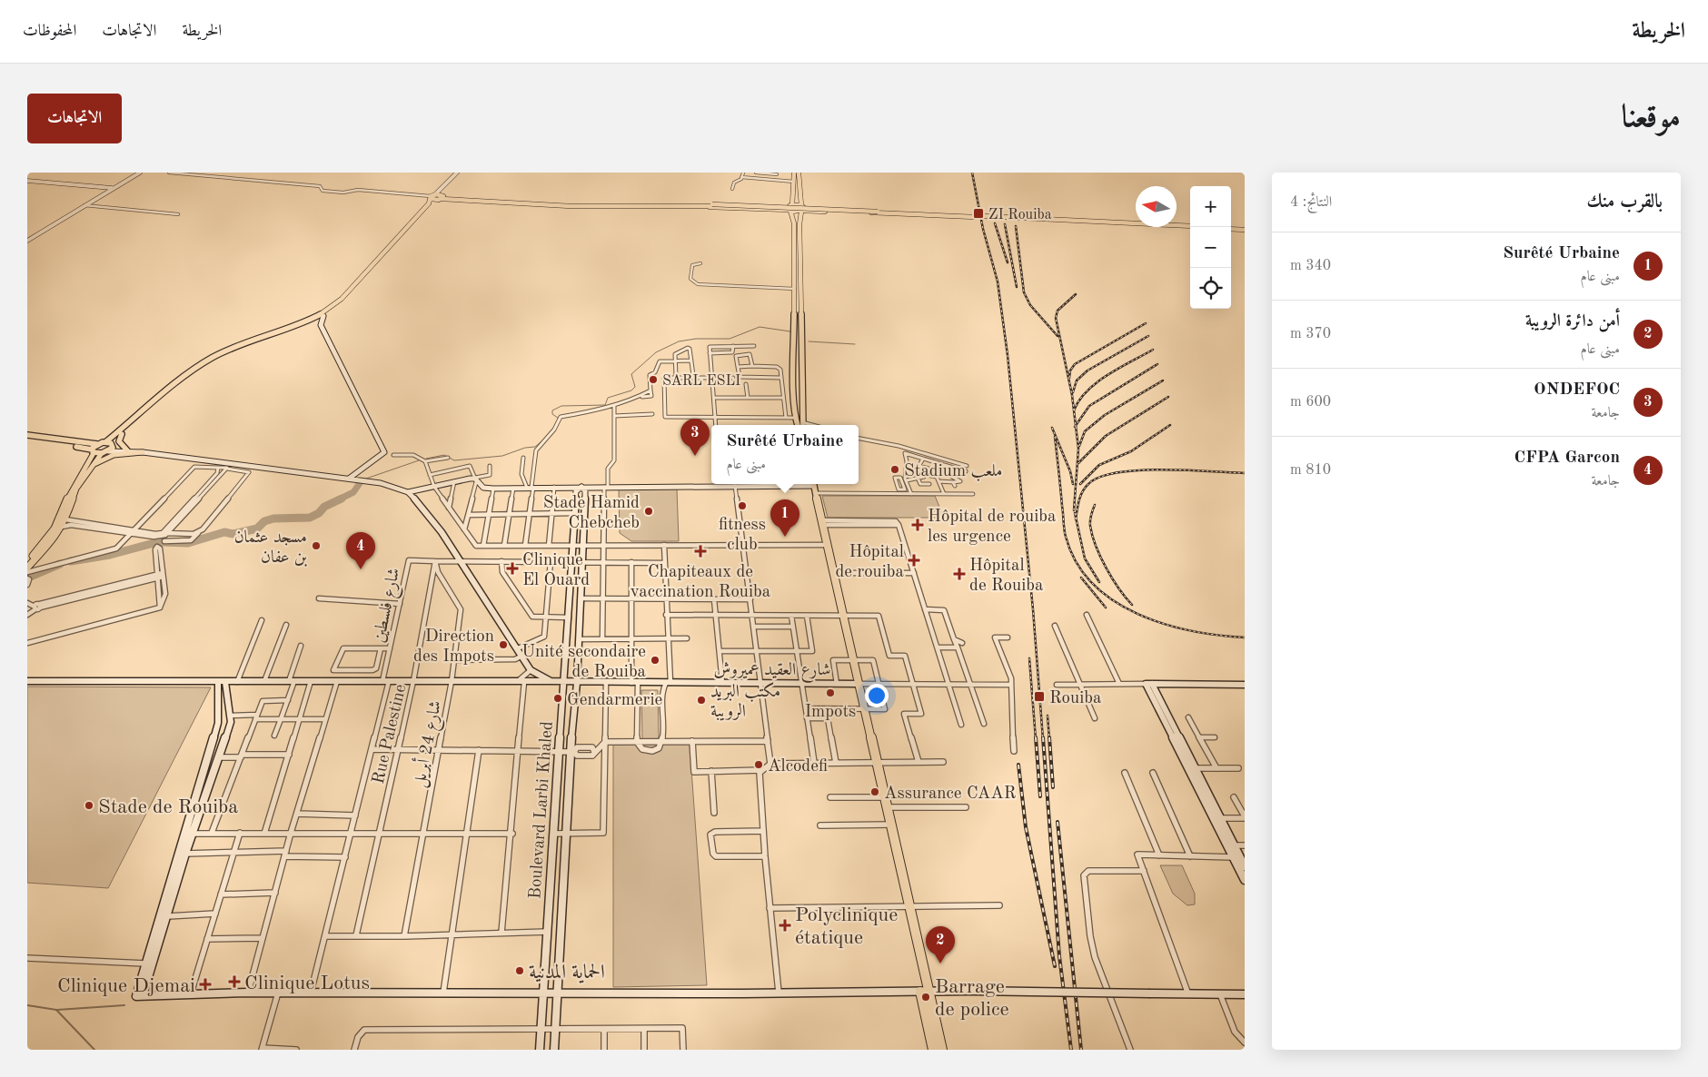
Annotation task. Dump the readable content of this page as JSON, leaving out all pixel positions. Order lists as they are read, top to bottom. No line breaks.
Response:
{"streets":{"main road":["شارع العقيد عميروش","Boulevard Larbi Khaled"],"street":["شارع فلسطين","Rue Palestine","شارع 24 أبريل"]},"crossings":[["شارع فلسطين","شارع العقيد عميروش"],["شارع فلسطين","Rue Palestine"],["شارع فلسطين","شارع 24 أبريل"],["شارع العقيد عميروش","Rue Palestine"],["شارع العقيد عميروش","شارع 24 أبريل"],["شارع العقيد عميروش","Boulevard Larbi Khaled"],["Rue Palestine","شارع 24 أبريل"]],"places":{"transit":["ZI Rouiba","Rouiba"],"other":["SARL ESLI","Stadium ملعب","fitness club","Stade Hamid Chebcheb","مسجد عثمان بن عفان","Direction des Impots","Unité secondaire de Rouiba","Impots","Gendarmerie","مكتب البريد الرويبة","Alcodefi","Assurance CAAR","Stade de Rouiba","الحماية المدنية","Barrage de police"],"health":["Hôpital de rouiba les urgence","Chapiteaux de vaccination Rouiba","Hôpital de rouiba","Clinique El Ouard","Hôpital de Rouiba","Polyclinique étatique","Clinique Lotus","Clinique Djemai"]},"north":"left","page":{"header":"الخريطة","nav":["الخريطة","الاتجاهات","المحفوظات"],"title":"موقعنا","buttons":"الاتجاهات","heading":["بالقرب منك","النتائج: 4"],"map_buttons":["+","−"],"list":[{"mark":"1","name":"Surêté Urbaine","note":"مبنى عام","value":"340 m"},{"mark":"2","name":"أمن دائرة الرويبة","note":"مبنى عام","value":"370 m"},{"mark":"3","name":"ONDEFOC","note":"جامعة","value":"600 m"},{"mark":"4","name":"CFPA Garcon","note":"جامعة","value":"810 m"}],"pins":["3","1","4","2"],"popup":["Surêté Urbaine","مبنى عام"]}}
